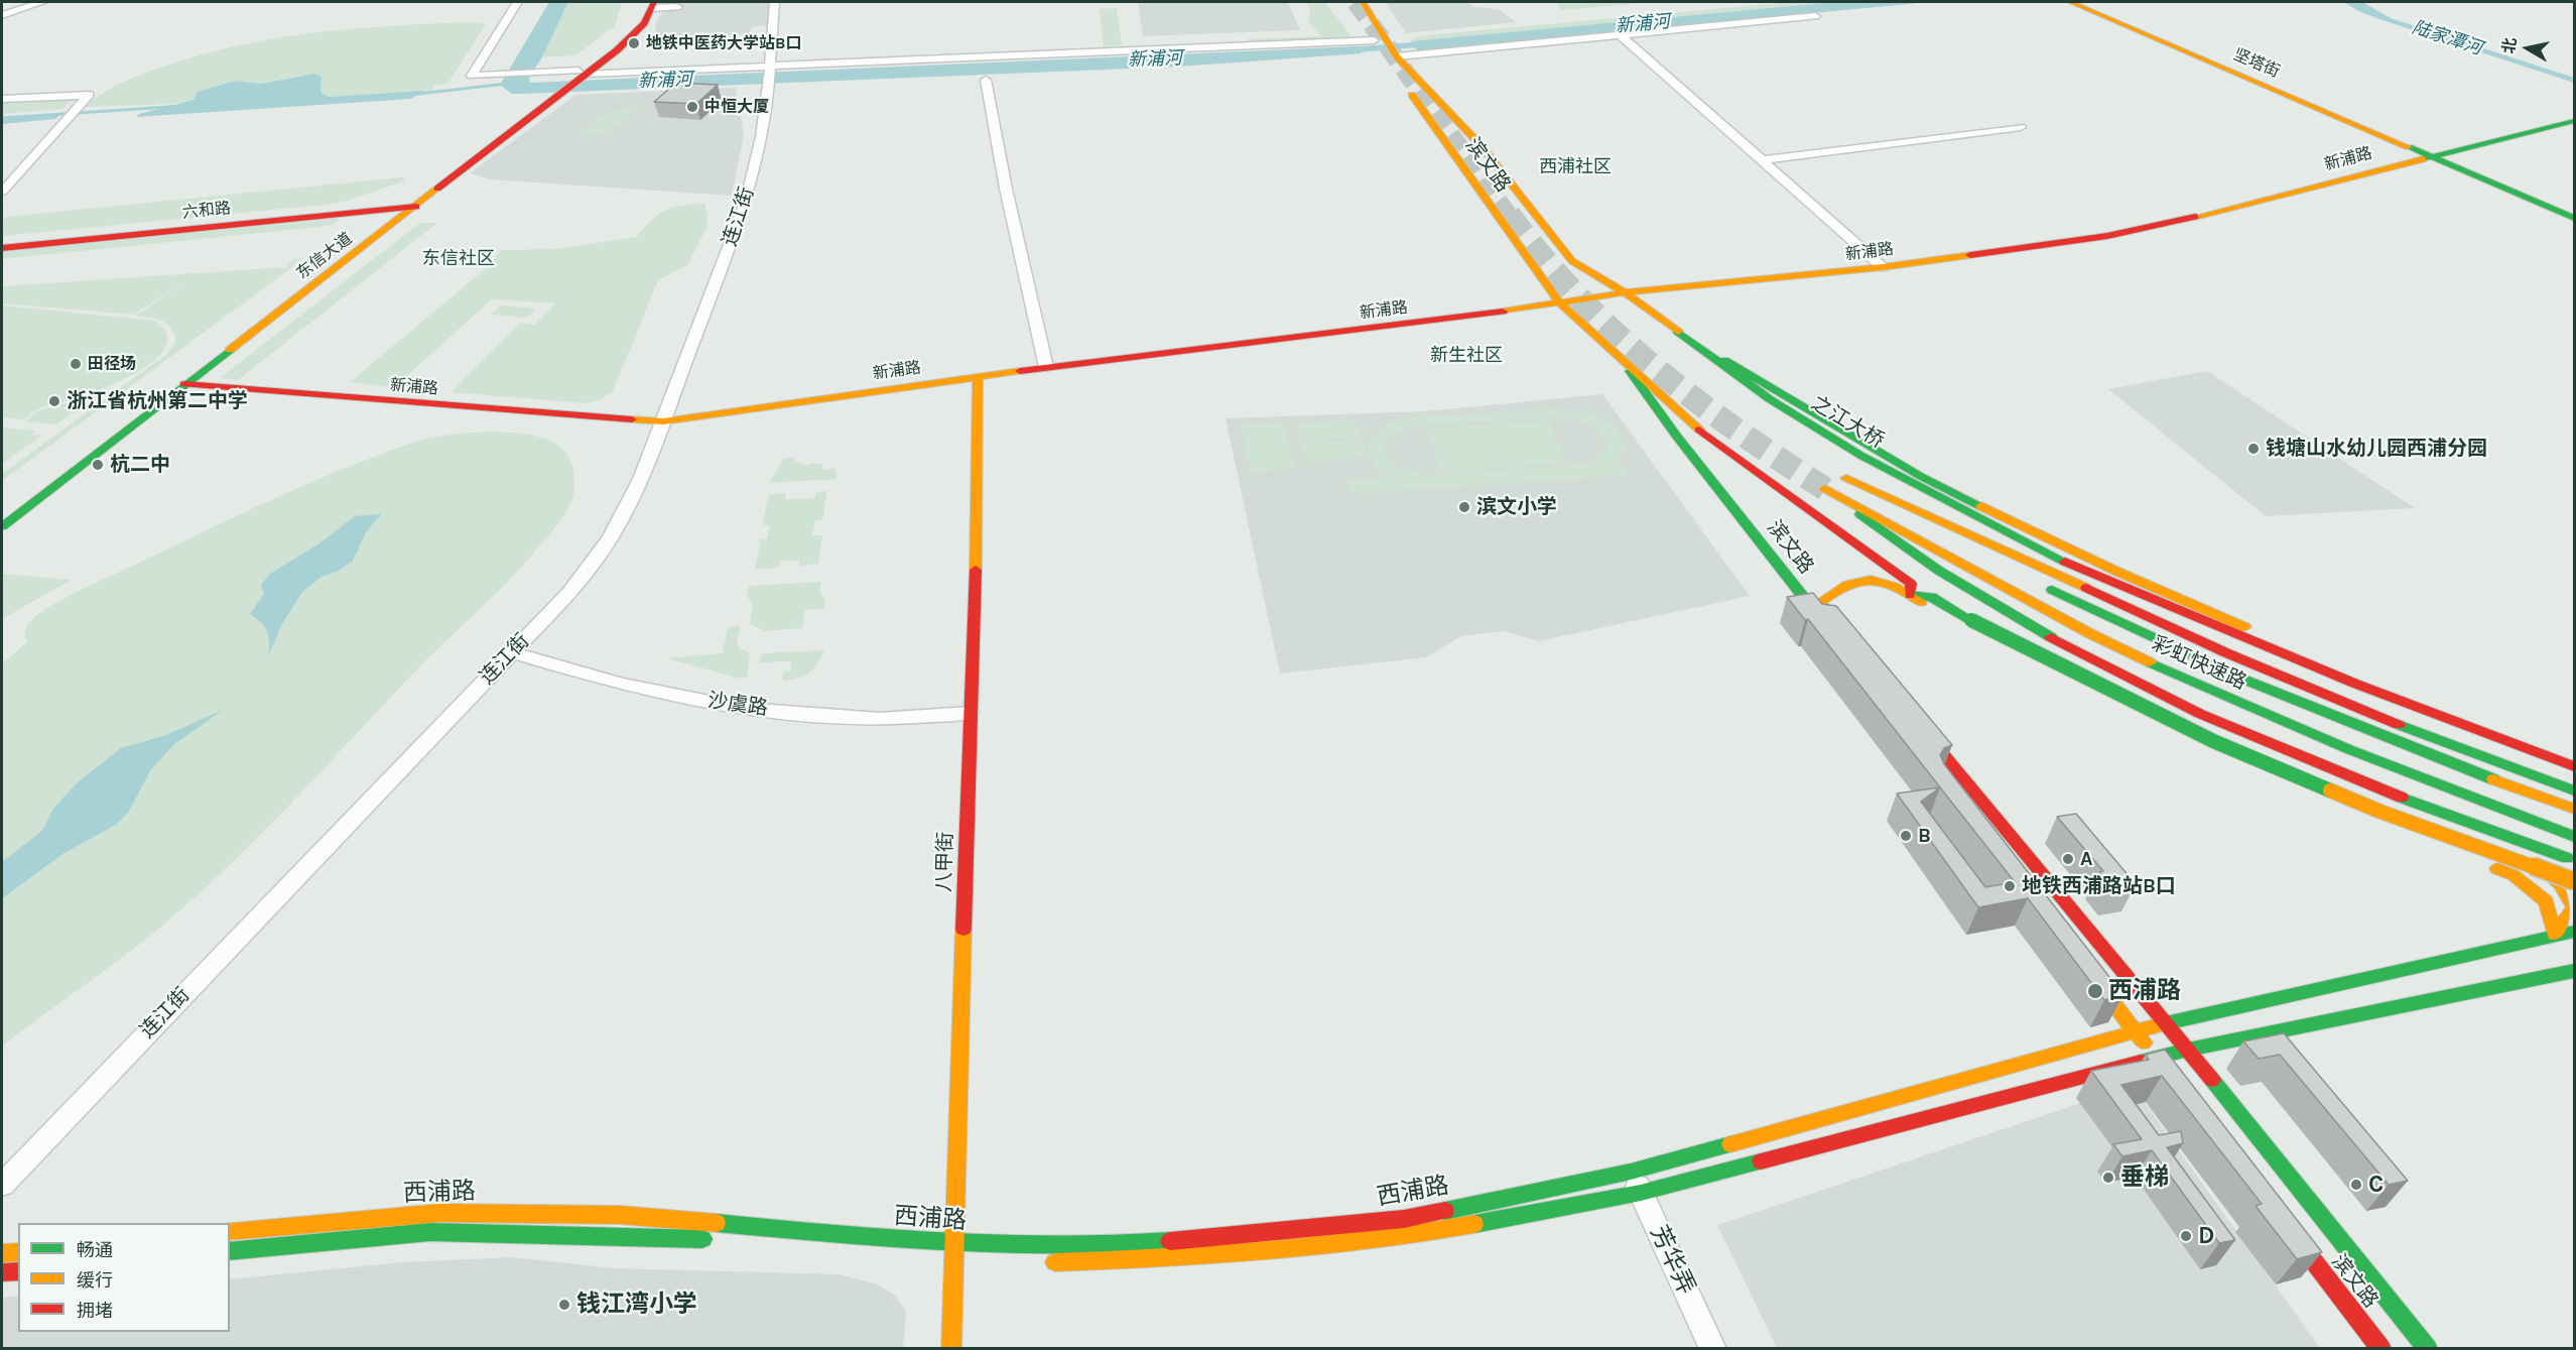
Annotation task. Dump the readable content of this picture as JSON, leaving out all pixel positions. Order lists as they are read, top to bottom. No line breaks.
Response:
{"streets":{"main road":["坚塔街","新浦路","滨文路","六和路","东信大道","之江大桥","彩虹快速路","八甲街","西浦路"],"street":["连江街","沙虞路","芳华弄"]},"crossings":[["坚塔街","新浦路"],["新浦路","滨文路"],["新浦路","连江街"],["新浦路","东信大道"],["新浦路","之江大桥"],["新浦路","八甲街"],["滨文路","之江大桥"],["六和路","东信大道"],["连江街","沙虞路"],["沙虞路","八甲街"],["八甲街","西浦路"],["西浦路","芳华弄"]],"districts":["西浦社区","东信社区","新生社区"],"water":["新浦河","陆家潭河"],"places":["地铁中医药大学站B口","中恒大厦","田径场","浙江省杭州第二中学","钱塘山水幼儿园西浦分园","杭二中","滨文小学","B","A","地铁西浦路站B口","西浦路","垂梯","C","D","钱江湾小学"],"legend":["畅通","缓行","拥堵"],"north":"left"}
